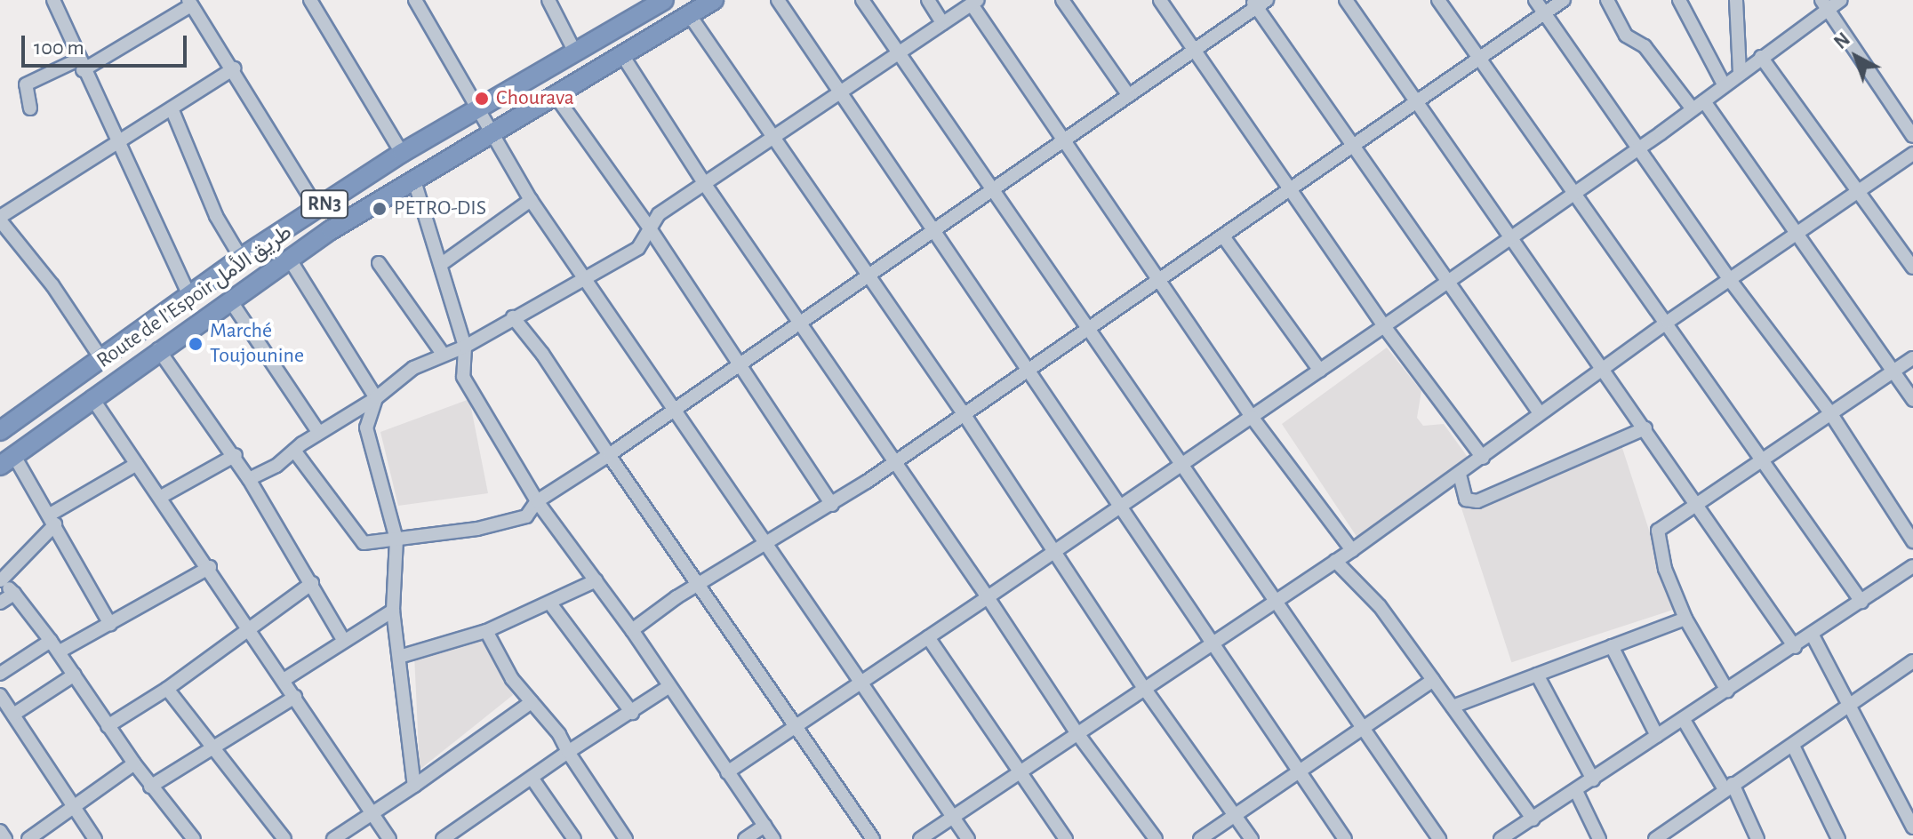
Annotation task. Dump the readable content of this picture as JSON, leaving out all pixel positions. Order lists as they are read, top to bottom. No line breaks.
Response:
{"streets":{"highway":["RN3","Route de l’Espoir طريق الأمل"]},"places":["Chourava","PETRO-DIS","Marché Toujounine"],"scale_bar":"100 m","north":"top left"}
